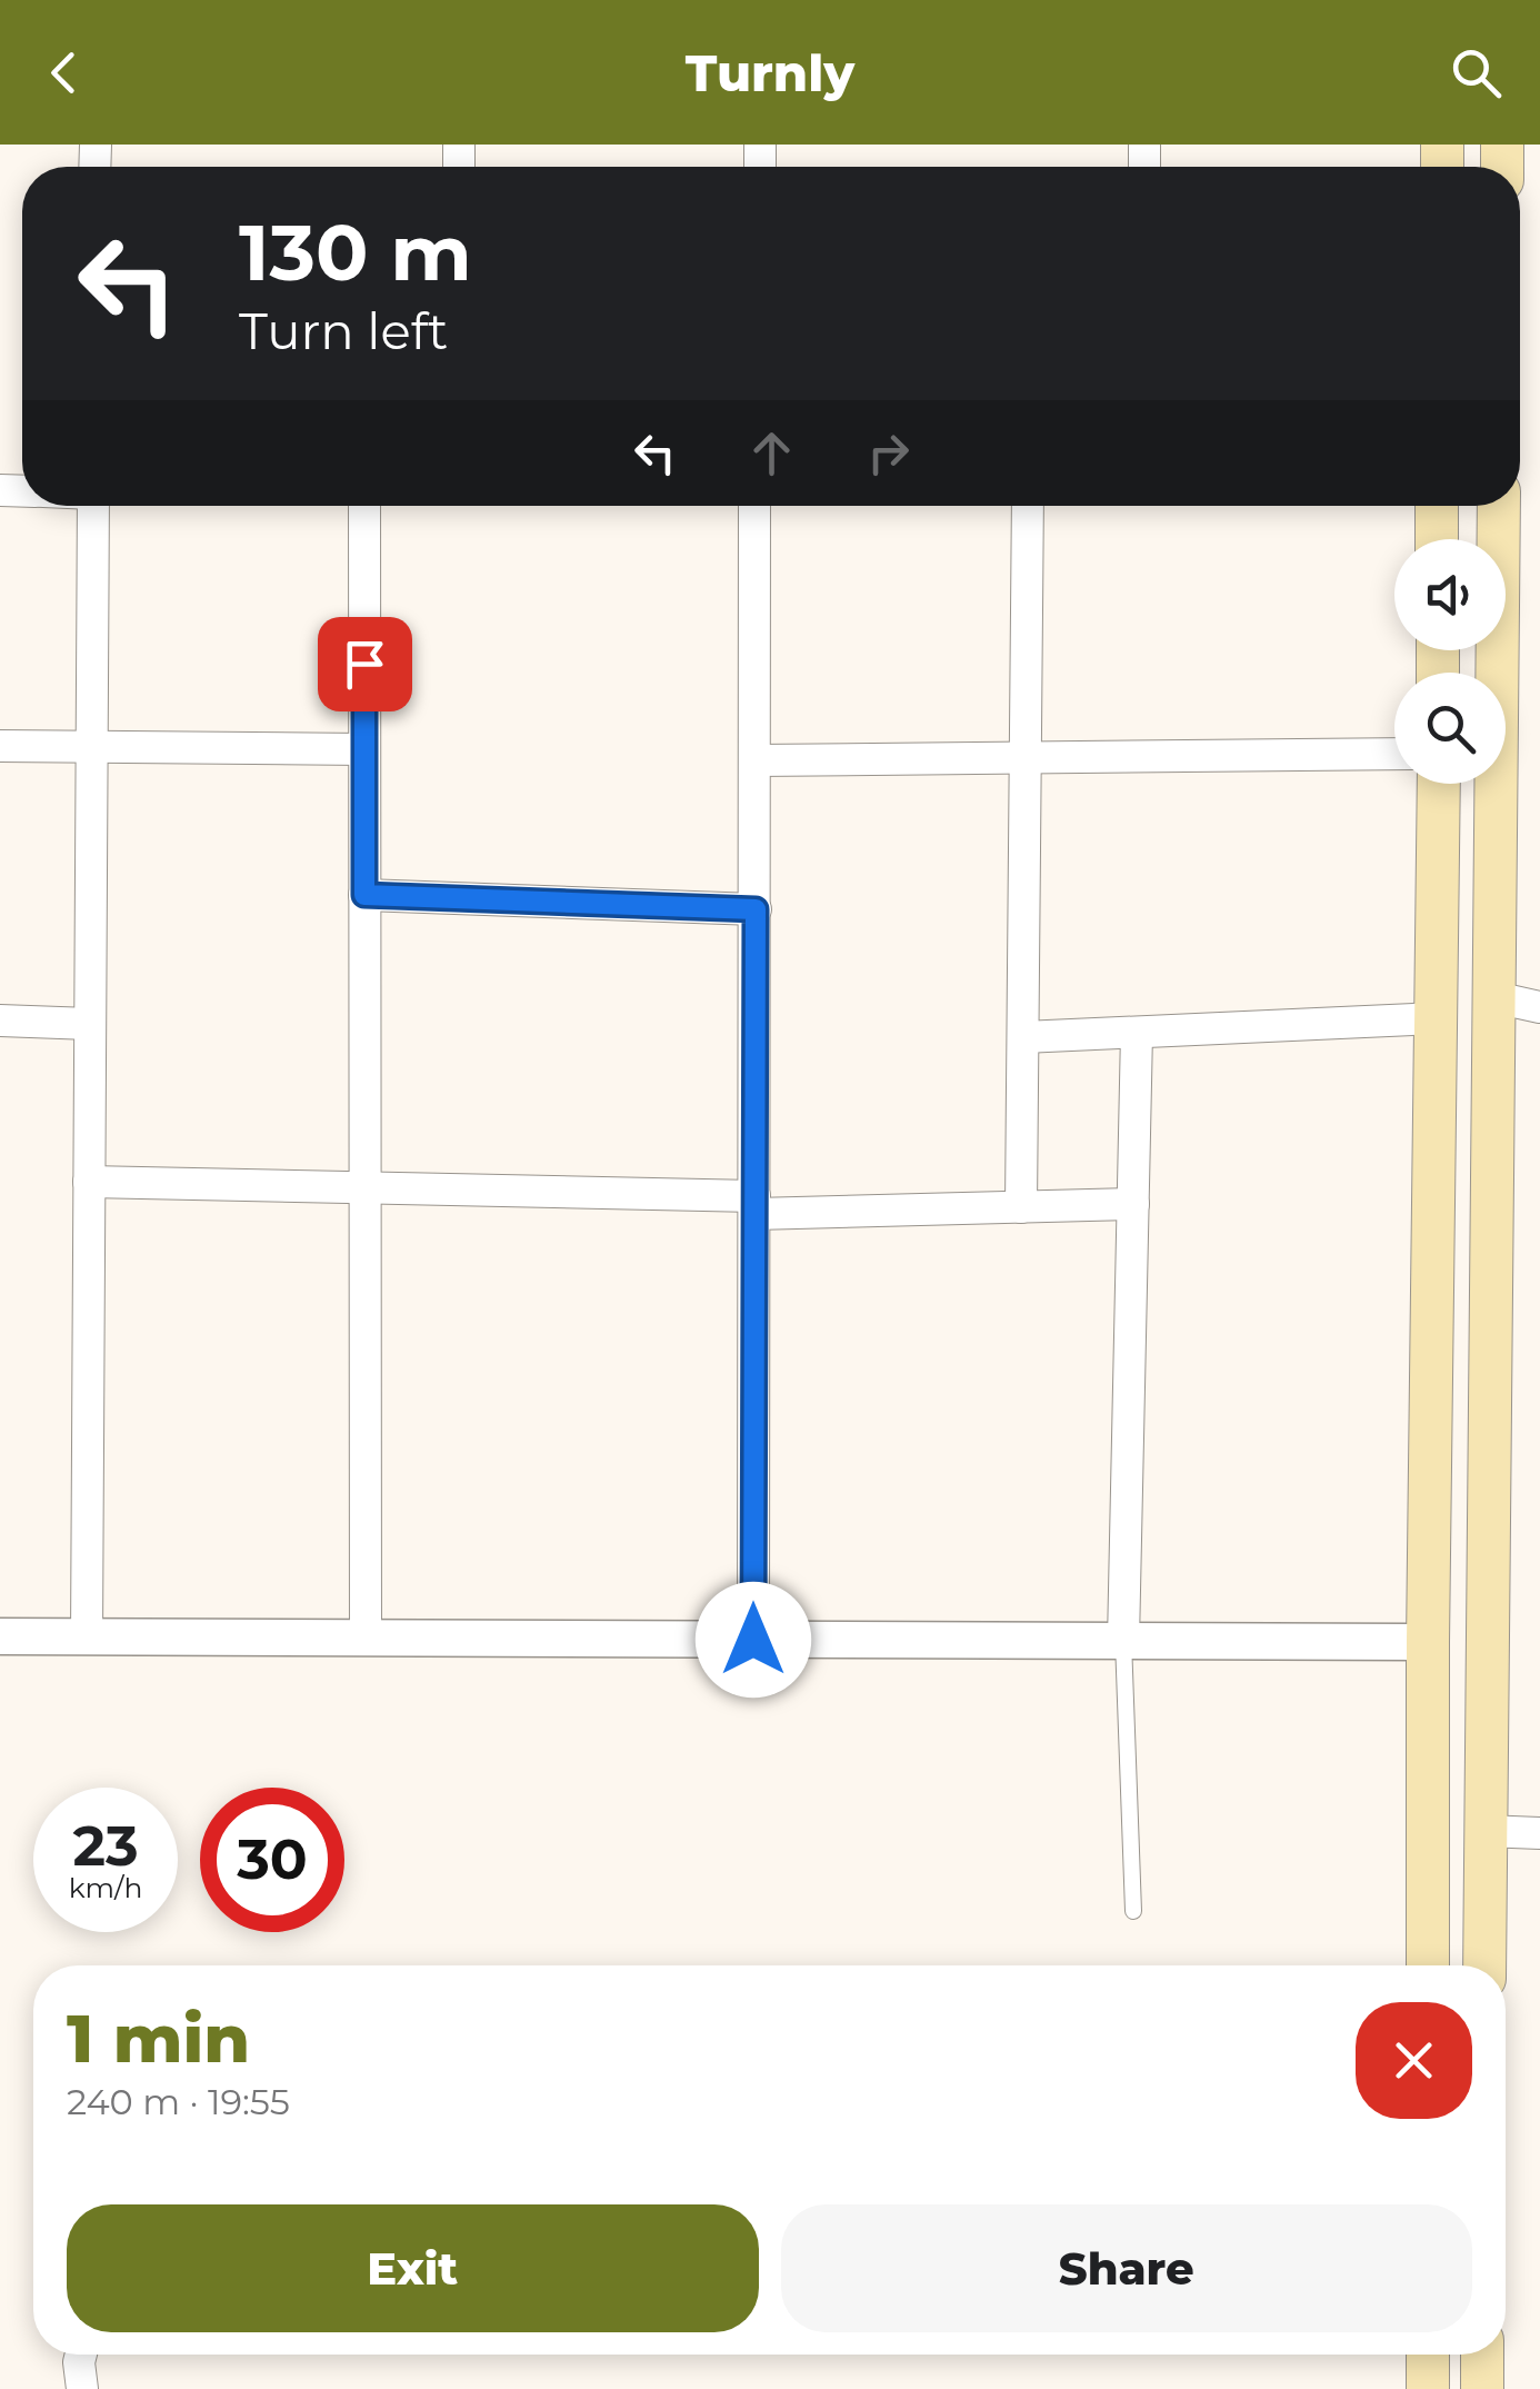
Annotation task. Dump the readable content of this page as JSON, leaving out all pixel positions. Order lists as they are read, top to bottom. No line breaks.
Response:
{"page":{"header":"Turnly","turn":["130 m","Turn left"],"speed":"23 km/h","limit":"30","heading":["1 min","240 m · 19:55"],"buttons":["Exit","Share"]}}
